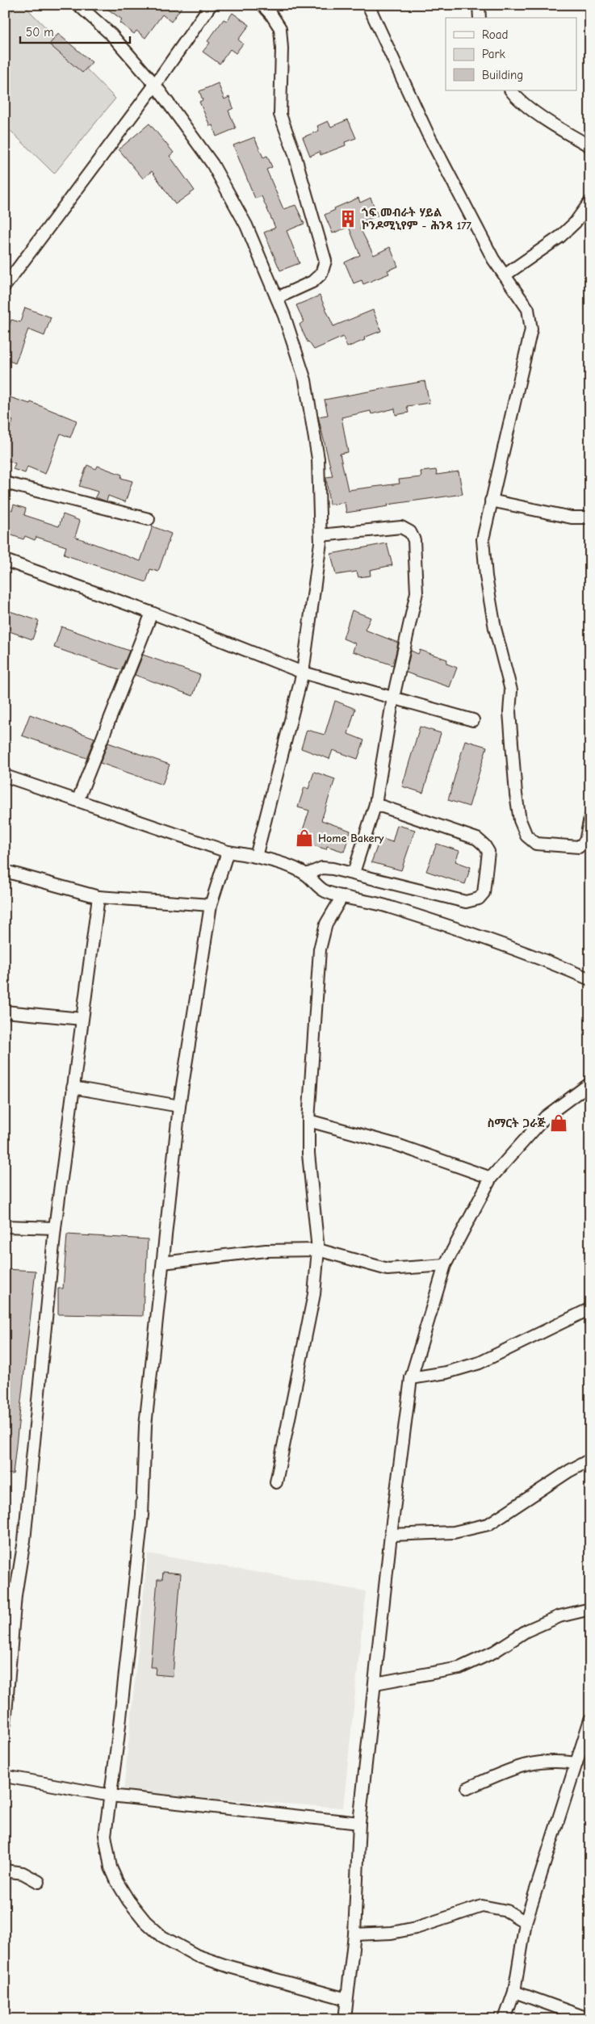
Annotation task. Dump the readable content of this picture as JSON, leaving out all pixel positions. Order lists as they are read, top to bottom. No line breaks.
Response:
{"places":{"building":["ጎፍ መብራት ሃይል ኮንዶሚኒየም - ሕንጻ 177"],"shop":["Home Bakery","ስማርት ጋራጅ"]},"legend":["Road","Park","Building"],"scale_bar":"50 m"}
